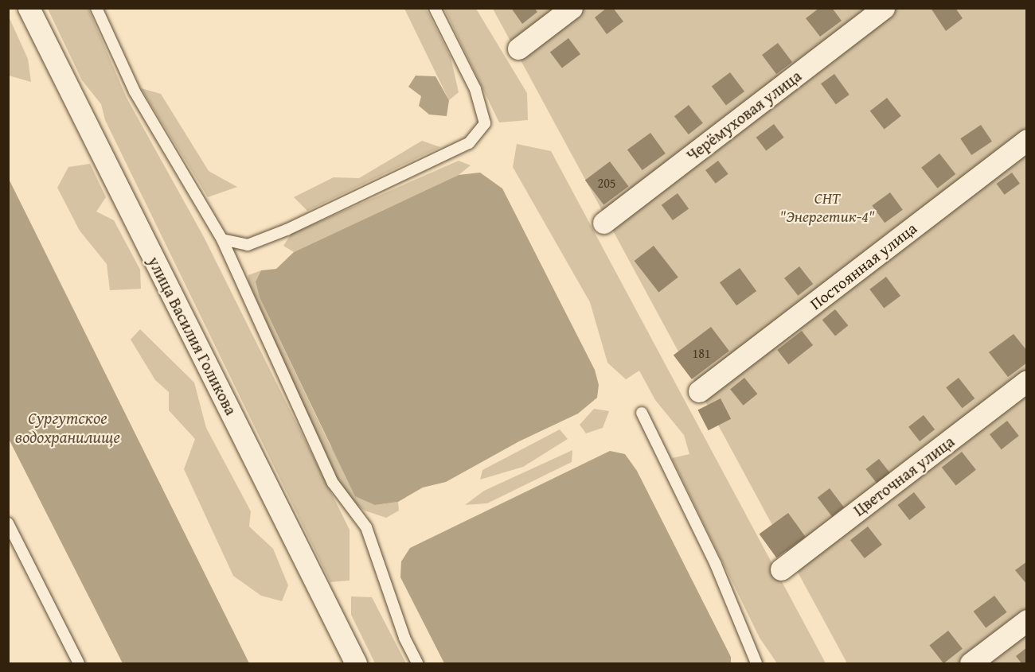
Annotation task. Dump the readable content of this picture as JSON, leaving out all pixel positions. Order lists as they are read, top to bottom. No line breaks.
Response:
{"streets":{"street":["Черёмуховая улица","Постоянная улица","улица Василия Голикова","Цветочная улица"]},"water":["Сургутское водохранилище"],"parks":["СНТ \"Энергетик-4\""],"house_numbers":["205","181"]}
